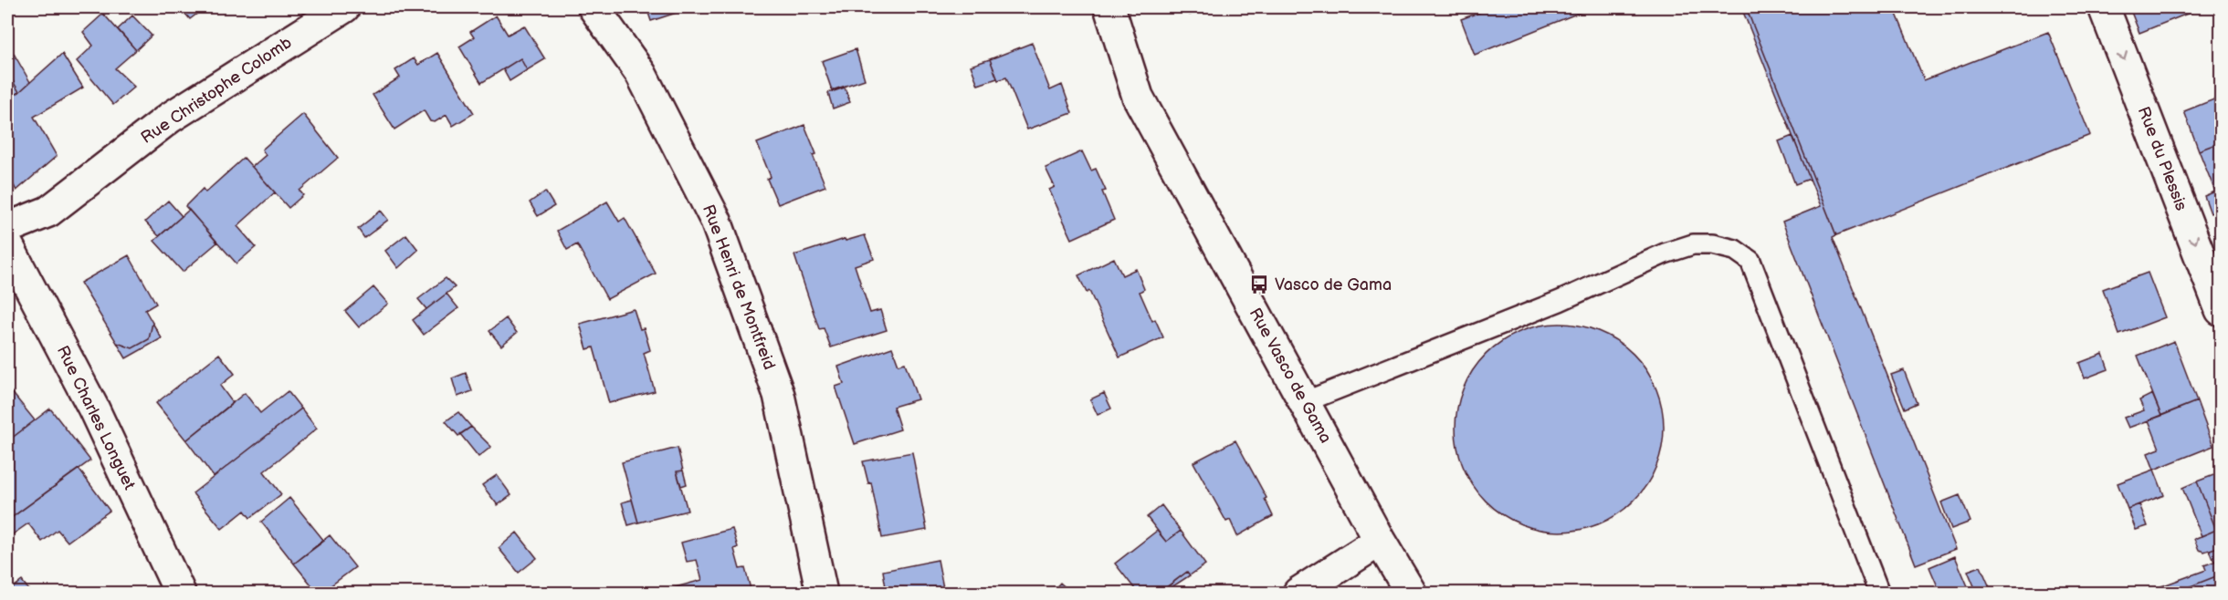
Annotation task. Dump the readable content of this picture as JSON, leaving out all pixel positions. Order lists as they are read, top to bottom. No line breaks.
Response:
{"streets":{"street":["Rue Christophe Colomb","Rue du Plessis","Rue Henri de Montfreid","Rue Vasco de Gama","Rue Charles Longuet"]},"one_way":["Rue du Plessis"],"places":{"bus stop":["Vasco de Gama"]}}
